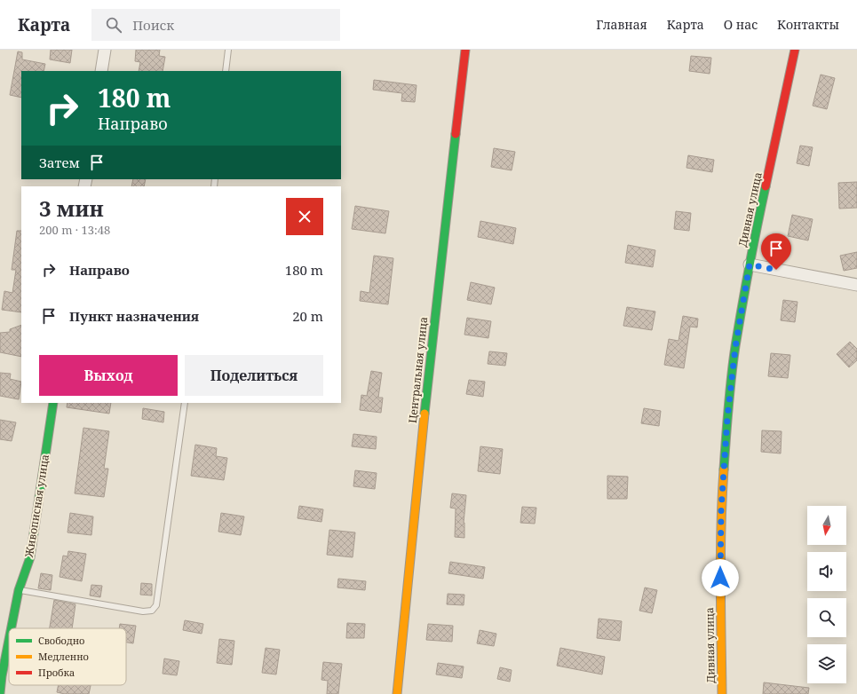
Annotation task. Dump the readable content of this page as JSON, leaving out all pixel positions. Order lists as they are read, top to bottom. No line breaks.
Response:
{"streets":{"street":["Дивная улица","Центральная улица","Живописная улица"]},"legend":["Свободно","Медленно","Пробка"],"north":"bottom","page":{"header":"Карта","search":"Поиск","nav":["Главная","Карта","О нас","Контакты"],"turn":["180 m","Направо"],"then":"Затем","heading":["3 мин","200 m · 13:48"],"list":[{"name":"Направо","value":"180 m"},{"name":"Пункт назначения","value":"20 m"}],"buttons":["Выход","Поделиться"]}}
